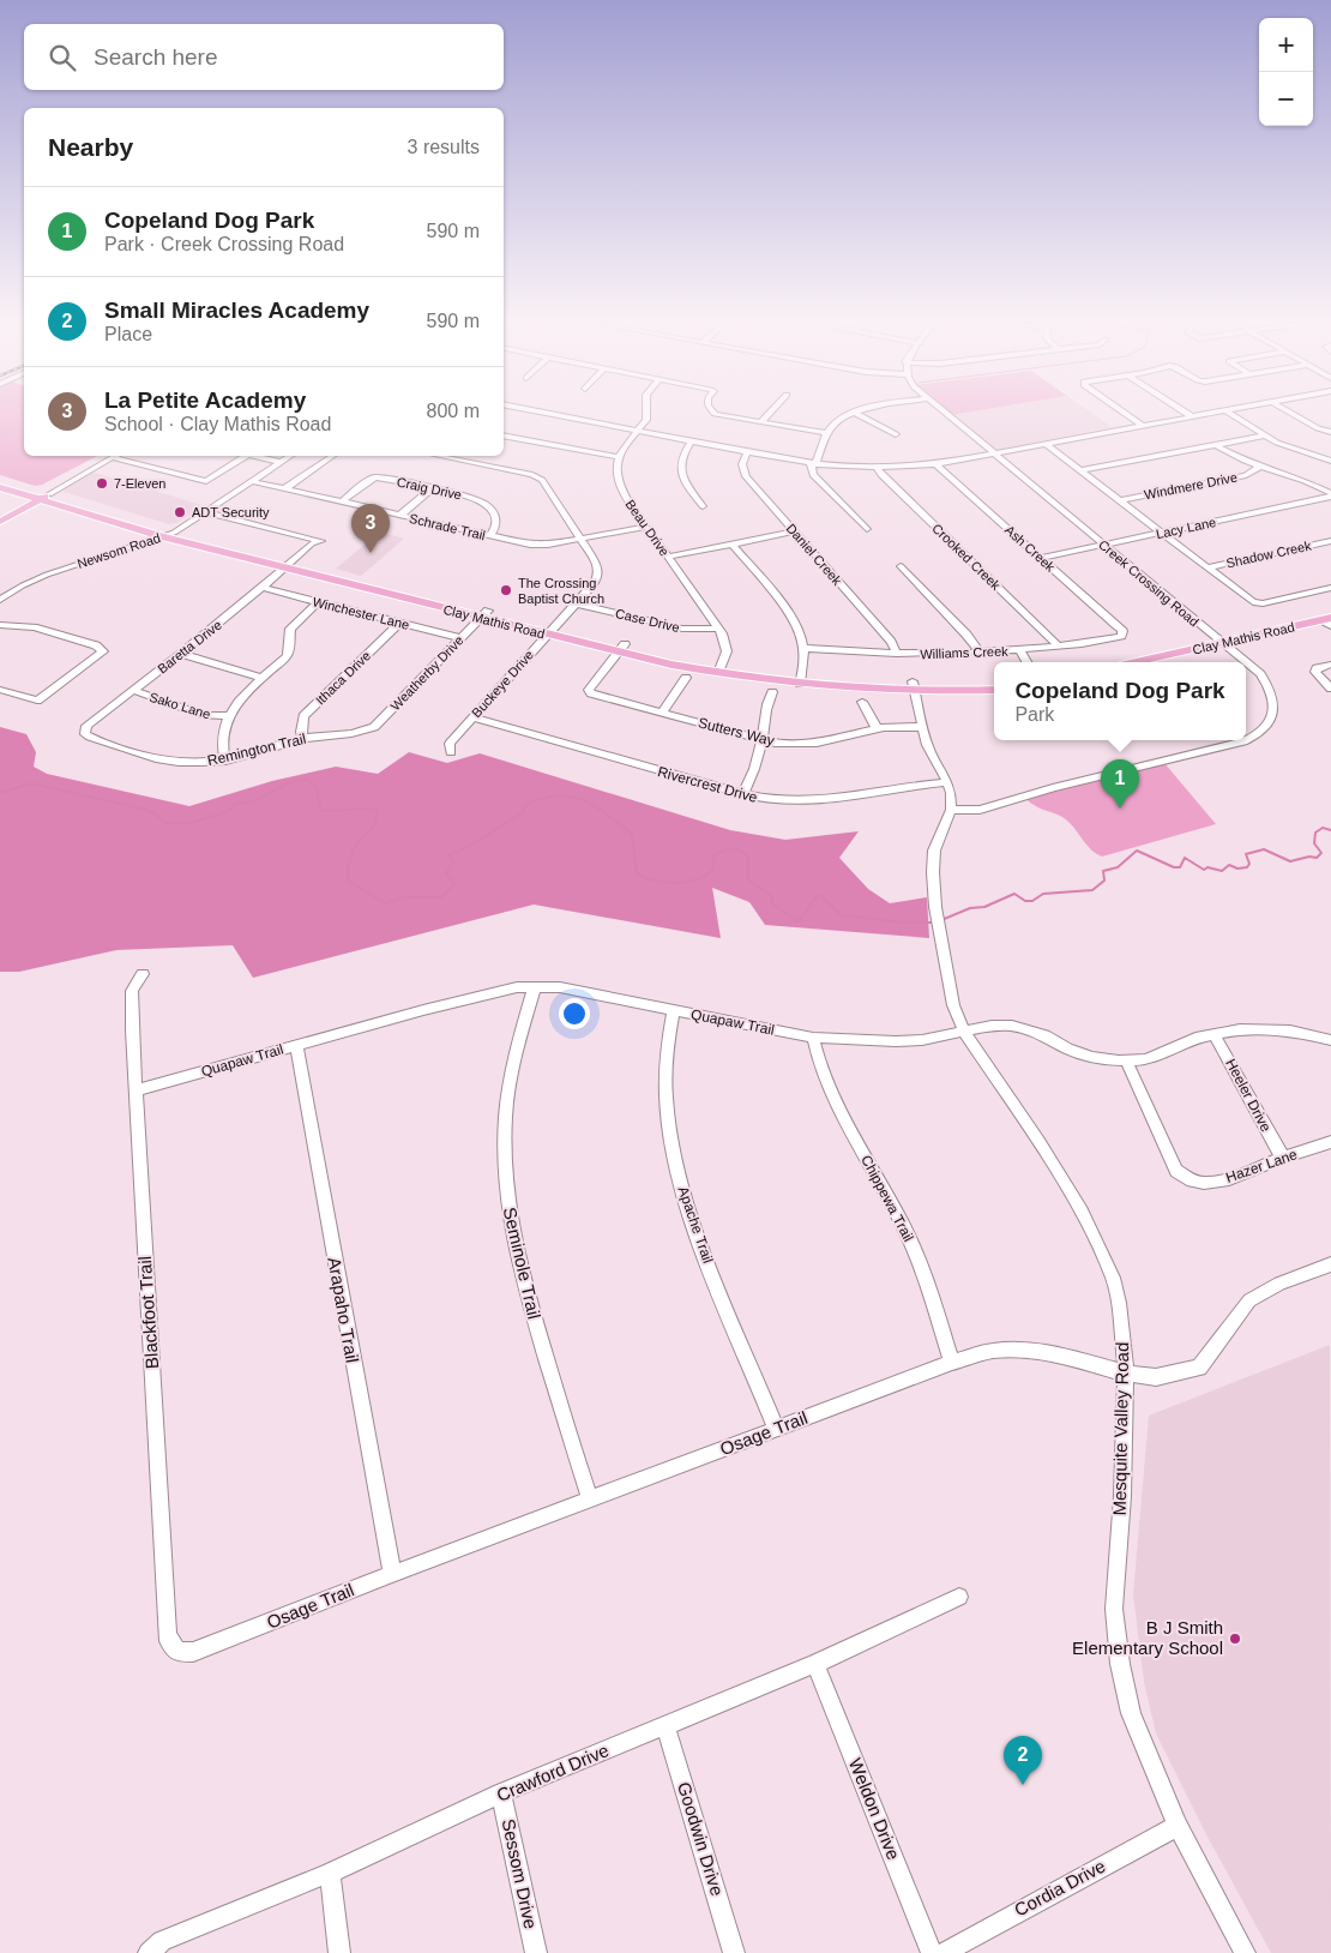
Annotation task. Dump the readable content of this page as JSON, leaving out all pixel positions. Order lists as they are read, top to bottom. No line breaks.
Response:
{"streets":{"main road":["Clay Mathis Road"],"street":["Windmere Drive","Craig Drive","Schrade Trail","Beau Drive","Lacy Lane","Ash Creek","Newsom Road","Daniel Creek","Shadow Creek","Crooked Creek","Creek Crossing Road","Winchester Lane","Case Drive","Baretta Drive","Williams Creek","Weatherby Drive","Ithaca Drive","Buckeye Drive","Sako Lane","Sutters Way","Remington Trail","Rivercrest Drive","Quapaw Trail","Heeler Drive","Hazer Lane","Chippewa Trail","Apache Trail","Seminole Trail","Arapaho Trail","Blackfoot Trail","Mesquite Valley Road","Osage Trail","Crawford Drive","Weldon Drive","Goodwin Drive","Sessom Drive","Cordia Drive"]},"crossings":[["Craig Drive","Schrade Trail"],["Schrade Trail","Beau Drive"],["Schrade Trail","Newsom Road"],["Schrade Trail","Buckeye Drive"],["Beau Drive","Case Drive"],["Beau Drive","Clay Mathis Road"],["Lacy Lane","Ash Creek"],["Lacy Lane","Creek Crossing Road"],["Ash Creek","Williams Creek"],["Newsom Road","Clay Mathis Road"],["Newsom Road","Baretta Drive"],["Daniel Creek","Williams Creek"],["Crooked Creek","Williams Creek"],["Creek Crossing Road","Clay Mathis Road"],["Creek Crossing Road","Mesquite Valley Road"],["Winchester Lane","Baretta Drive"],["Winchester Lane","Weatherby Drive"],["Winchester Lane","Ithaca Drive"],["Case Drive","Buckeye Drive"],["Clay Mathis Road","Baretta Drive"],["Clay Mathis Road","Weatherby Drive"],["Clay Mathis Road","Buckeye Drive"],["Clay Mathis Road","Sutters Way"],["Clay Mathis Road","Mesquite Valley Road"],["Baretta Drive","Sako Lane"],["Baretta Drive","Remington Trail"],["Weatherby Drive","Remington Trail"],["Ithaca Drive","Remington Trail"],["Buckeye Drive","Rivercrest Drive"],["Sutters Way","Mesquite Valley Road"],["Rivercrest Drive","Mesquite Valley Road"],["Quapaw Trail","Heeler Drive"],["Quapaw Trail","Hazer Lane"],["Quapaw Trail","Chippewa Trail"],["Quapaw Trail","Apache Trail"],["Quapaw Trail","Seminole Trail"],["Quapaw Trail","Arapaho Trail"],["Quapaw Trail","Blackfoot Trail"],["Quapaw Trail","Mesquite Valley Road"],["Heeler Drive","Hazer Lane"],["Chippewa Trail","Osage Trail"],["Apache Trail","Osage Trail"],["Seminole Trail","Osage Trail"],["Arapaho Trail","Osage Trail"],["Blackfoot Trail","Osage Trail"],["Mesquite Valley Road","Osage Trail"],["Mesquite Valley Road","Cordia Drive"],["Crawford Drive","Weldon Drive"],["Crawford Drive","Goodwin Drive"],["Crawford Drive","Sessom Drive"]],"places":["7-Eleven","ADT Security","The Crossing Baptist Church","B J Smith Elementary School"],"page":{"map_buttons":["+","−"],"search":"Search here","heading":["Nearby","3 results"],"list":[{"mark":"1","name":"Copeland Dog Park","note":"Park · Creek Crossing Road","value":"590 m"},{"mark":"2","name":"Small Miracles Academy","note":"Place","value":"590 m"},{"mark":"3","name":"La Petite Academy","note":"School · Clay Mathis Road","value":"800 m"}],"pins":["3","1","2"],"popup":["Copeland Dog Park","Park"]}}
